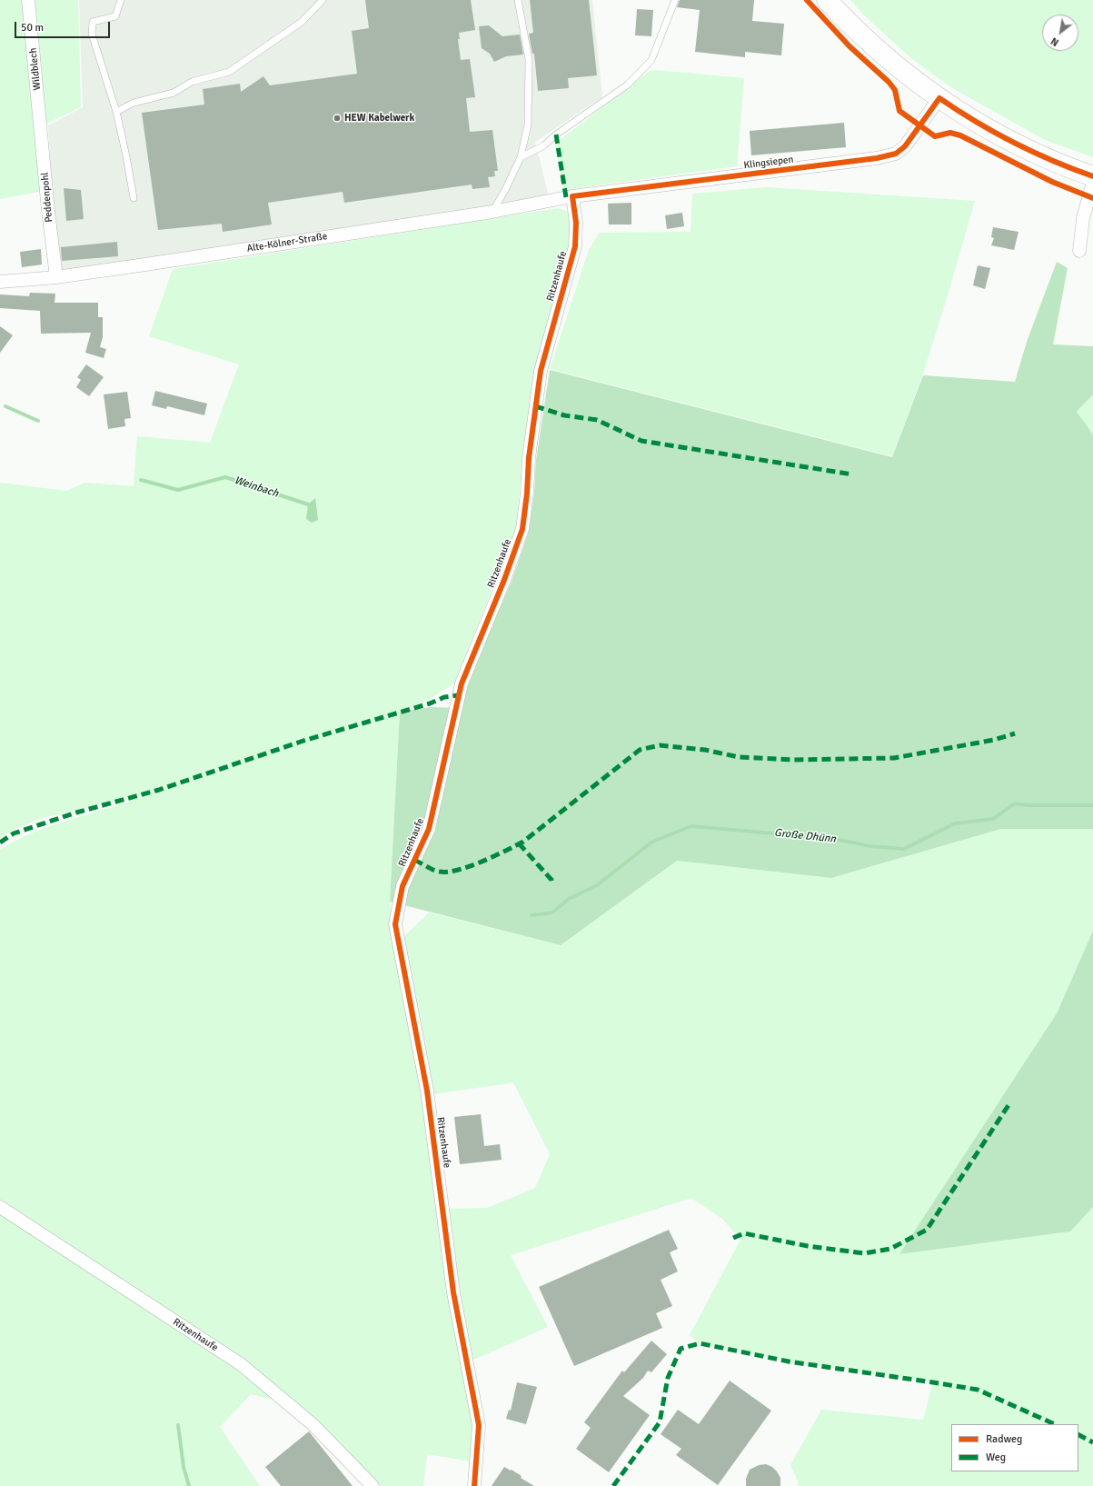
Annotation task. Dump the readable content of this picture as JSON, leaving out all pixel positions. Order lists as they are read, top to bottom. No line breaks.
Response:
{"streets":{"street":["Wildblech","Klingsiepen","Peddenpohl","Alte-Kölner-Straße","Ritzenhaufe"]},"crossings":[["Wildblech","Peddenpohl"],["Klingsiepen","Alte-Kölner-Straße"],["Klingsiepen","Ritzenhaufe"],["Peddenpohl","Alte-Kölner-Straße"],["Alte-Kölner-Straße","Ritzenhaufe"]],"water":["Weinbach","Große Dhünn"],"places":["HEW Kabelwerk"],"legend":["Radweg","Weg"],"scale_bar":"50 m","north":"bottom left"}
